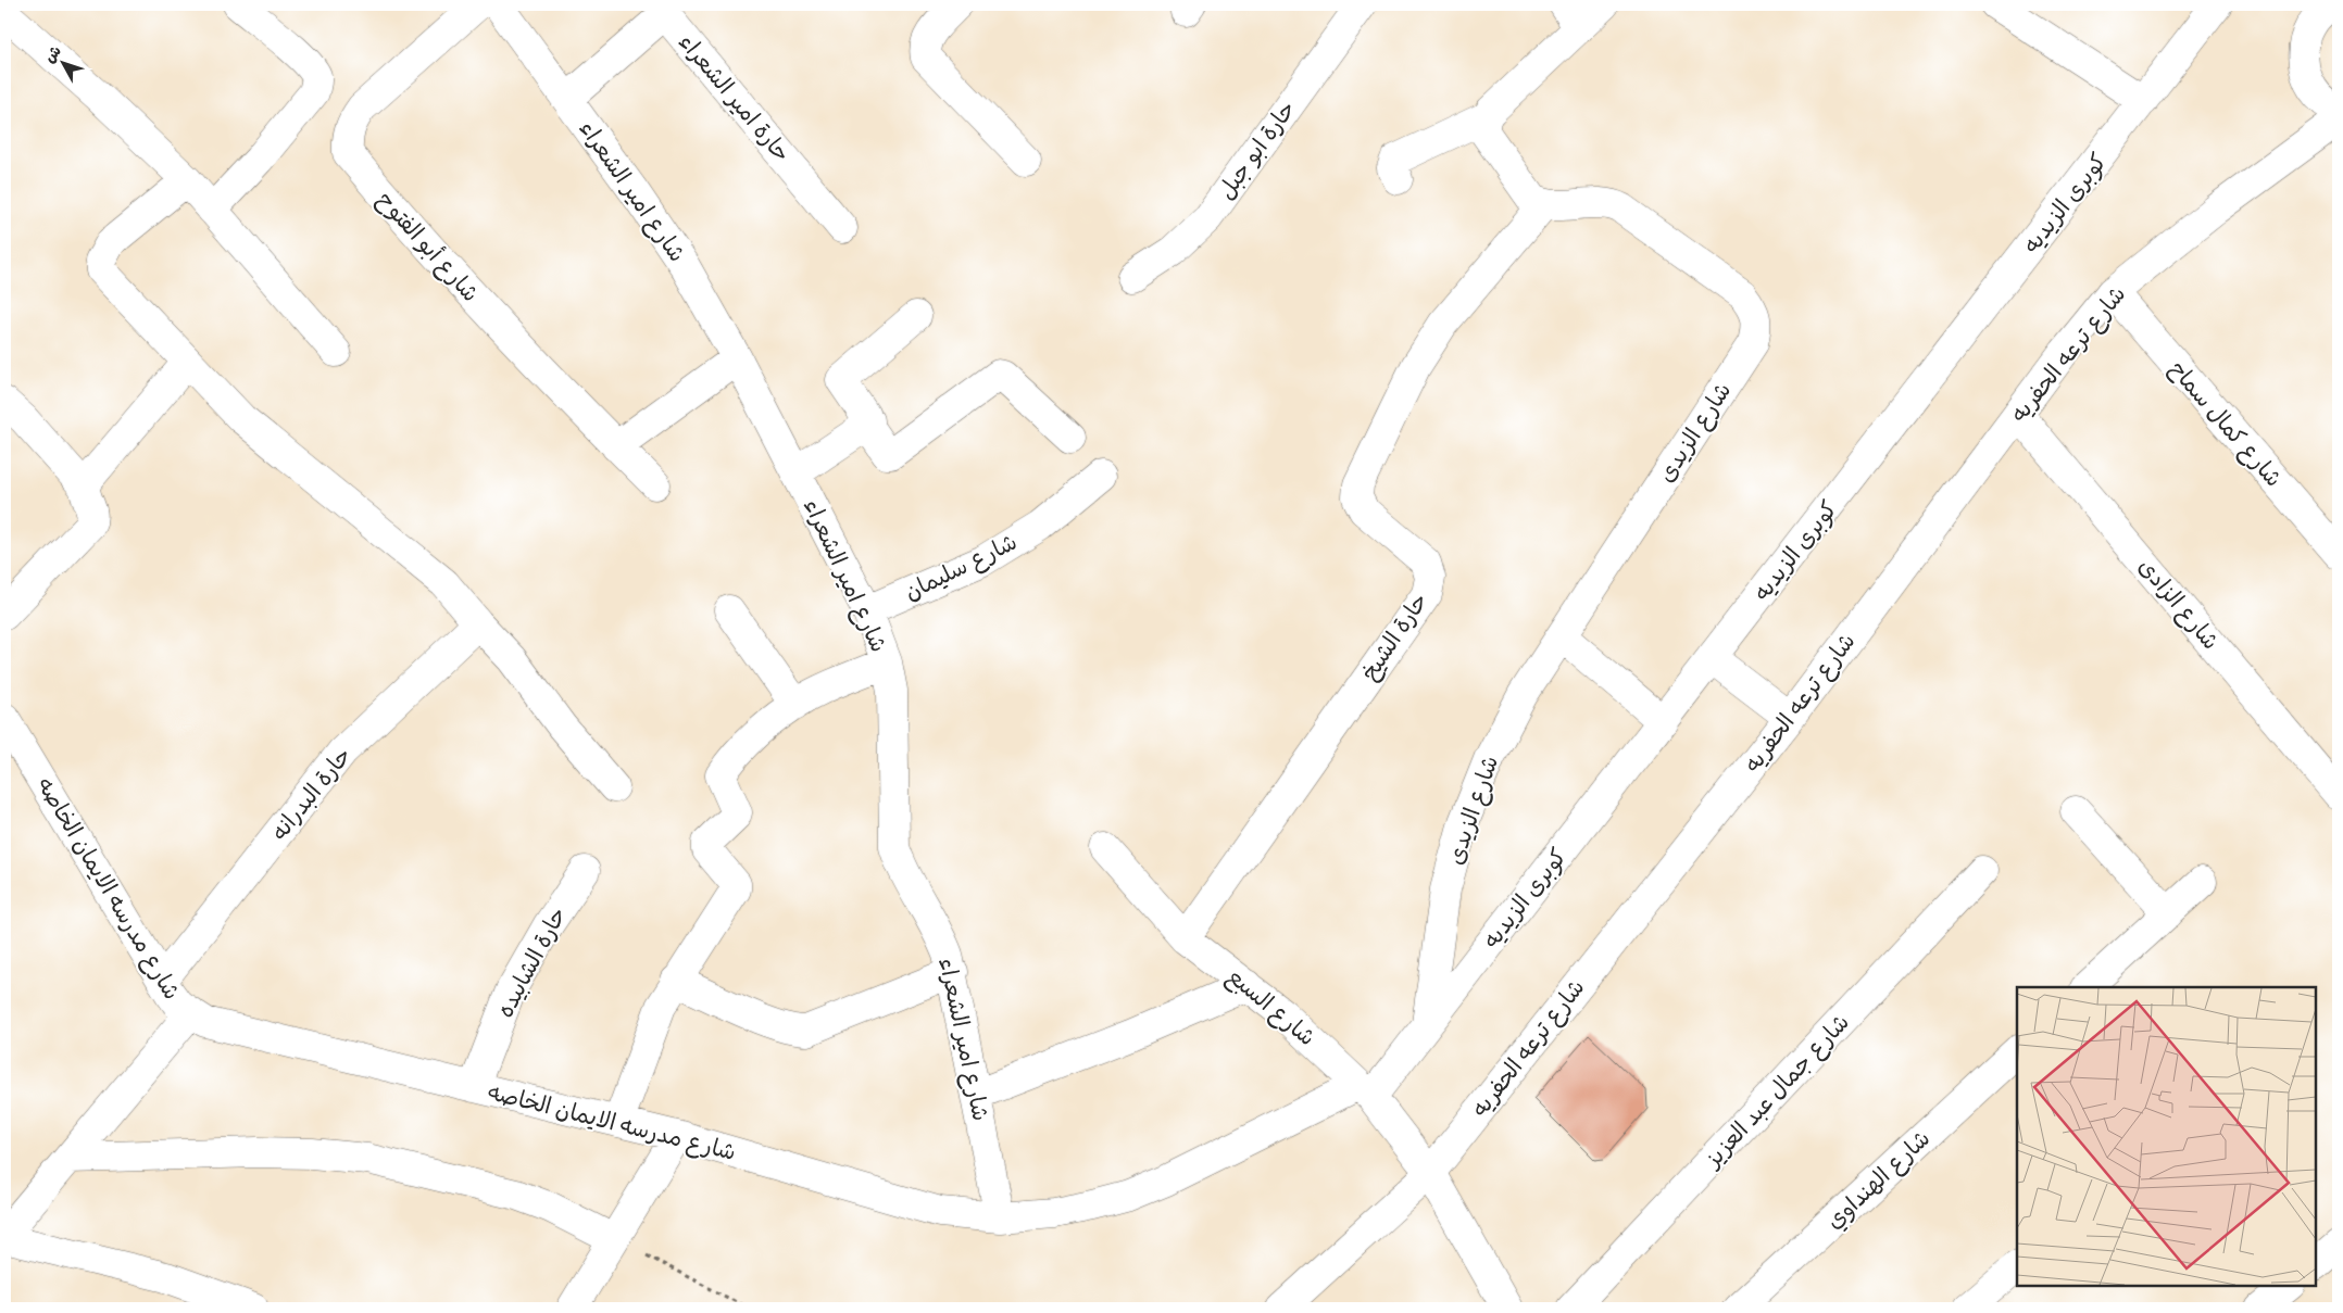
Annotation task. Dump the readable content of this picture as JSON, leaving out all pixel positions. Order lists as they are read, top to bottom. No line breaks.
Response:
{"streets":{"street":["حارة امير الشعراء","حارة ابو جبل","شارع امير الشعراء","كوبرى الزيديه","شارع أبو الفتوح","شارع ترعه الحفريه","شارع كمال سماح","شارع الزيدى","شارع سليمان","شارع الزادى","حارة الشيخ","حارة البدرانه","شارع مدرسه الايمان الخاصه","حارة الشابيده","شارع السبع","شارع جمال عبد العزيز","شارع الهنداوي"]},"crossings":[["حارة امير الشعراء","شارع امير الشعراء"],["شارع امير الشعراء","شارع سليمان"],["شارع امير الشعراء","شارع مدرسه الايمان الخاصه"],["كوبرى الزيديه","شارع الزيدى"],["كوبرى الزيديه","شارع مدرسه الايمان الخاصه"],["كوبرى الزيديه","شارع السبع"],["شارع ترعه الحفريه","شارع كمال سماح"],["شارع ترعه الحفريه","شارع الزادى"],["شارع ترعه الحفريه","شارع السبع"],["شارع الزيدى","حارة الشيخ"],["حارة الشيخ","شارع السبع"],["حارة البدرانه","شارع مدرسه الايمان الخاصه"],["شارع مدرسه الايمان الخاصه","حارة الشابيده"],["شارع مدرسه الايمان الخاصه","شارع السبع"]],"north":"top left"}
